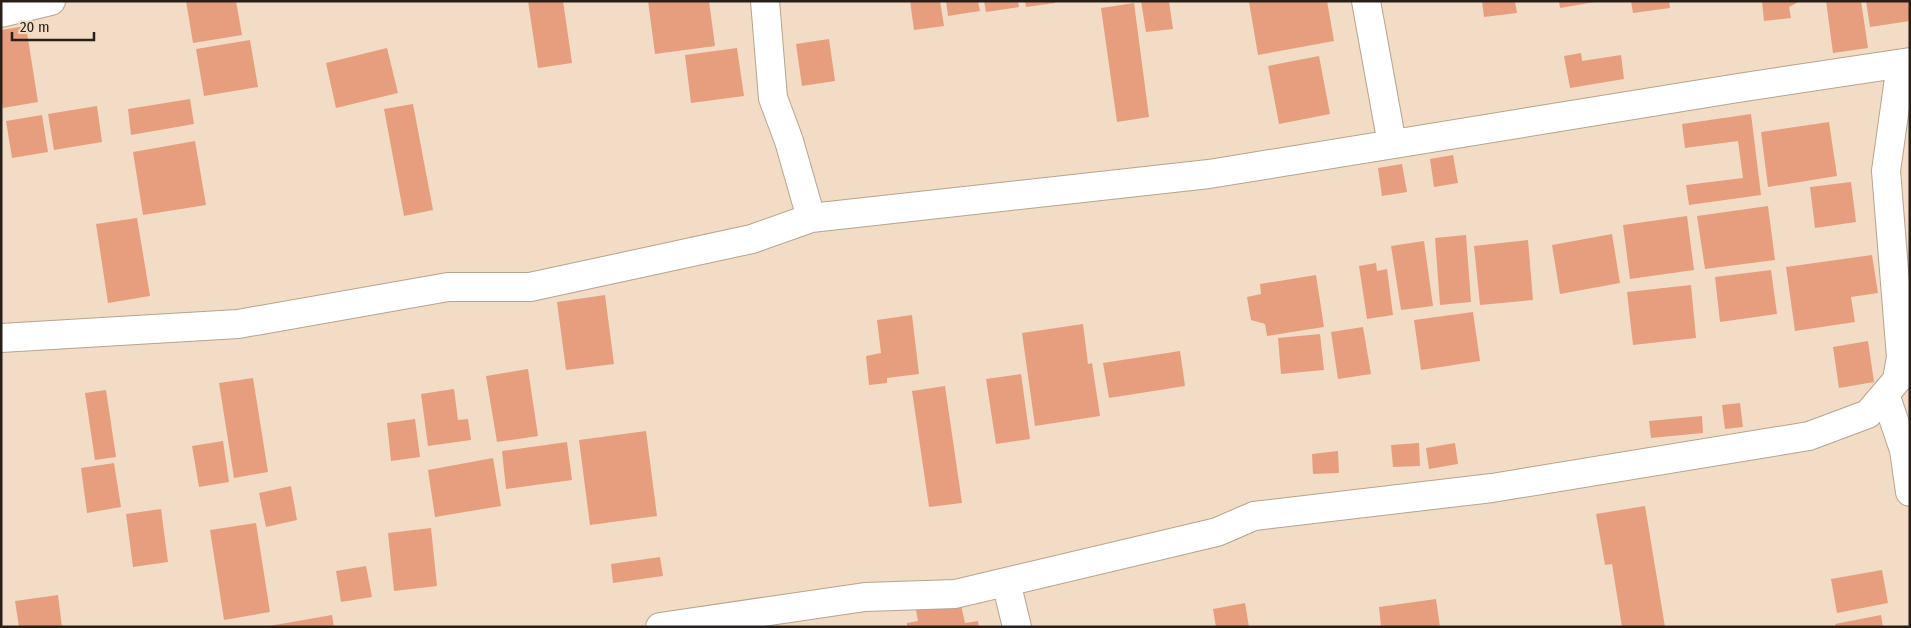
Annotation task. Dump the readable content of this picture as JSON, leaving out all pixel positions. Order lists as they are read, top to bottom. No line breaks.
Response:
{"scale_bar":"20 m"}
